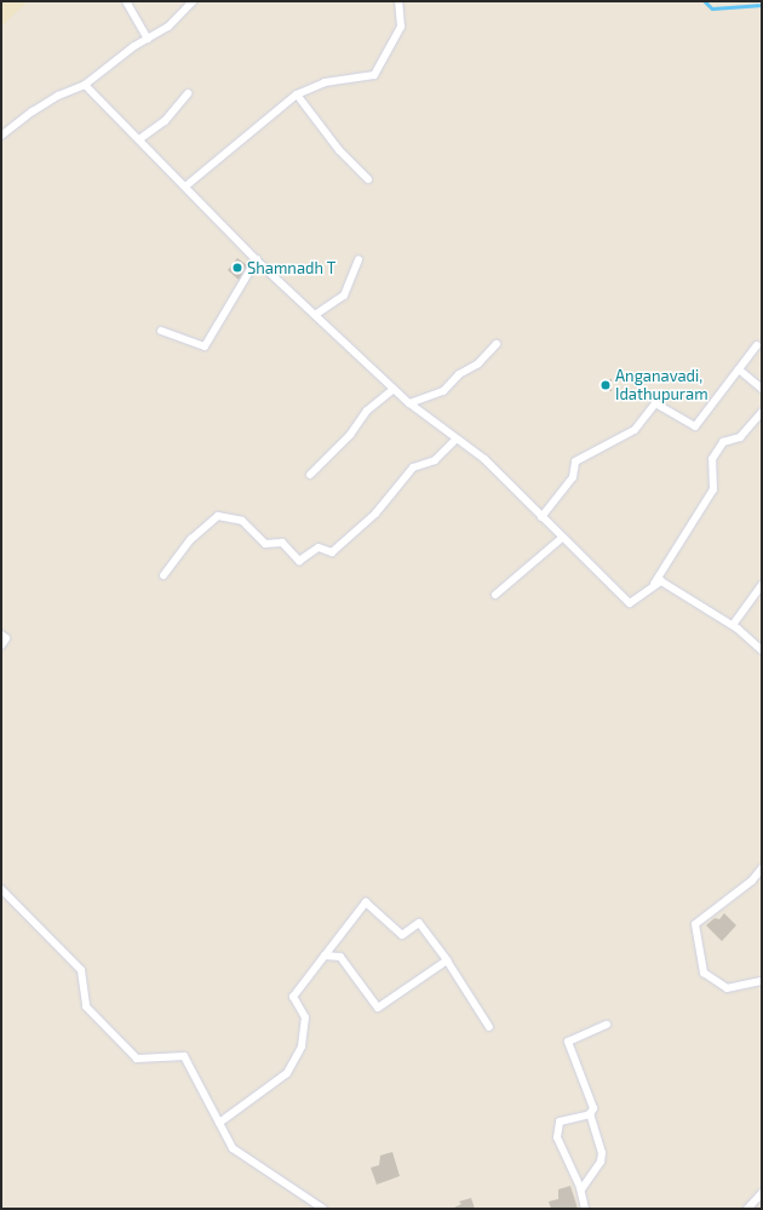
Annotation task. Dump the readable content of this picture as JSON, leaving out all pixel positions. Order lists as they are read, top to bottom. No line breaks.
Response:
{"places":["Shamnadh T","Anganavadi, Idathupuram"]}
